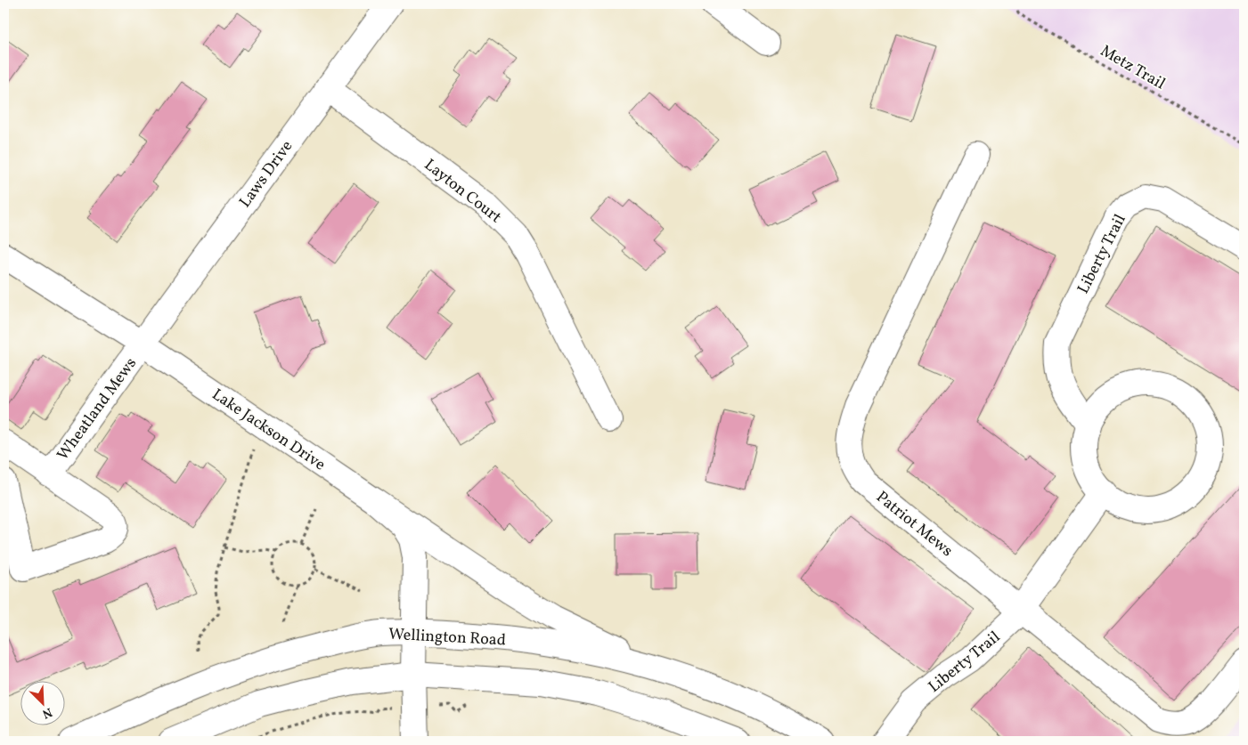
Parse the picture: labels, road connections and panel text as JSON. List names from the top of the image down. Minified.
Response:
{"streets":{"street":["Laws Drive","Layton Court","Liberty Trail","Wheatland Mews","Lake Jackson Drive","Patriot Mews","Wellington Road"],"path":["Metz Trail"]},"crossings":[["Laws Drive","Layton Court"],["Laws Drive","Wheatland Mews"],["Laws Drive","Lake Jackson Drive"],["Liberty Trail","Patriot Mews"],["Wheatland Mews","Lake Jackson Drive"],["Lake Jackson Drive","Wellington Road"]],"north":"bottom right"}
